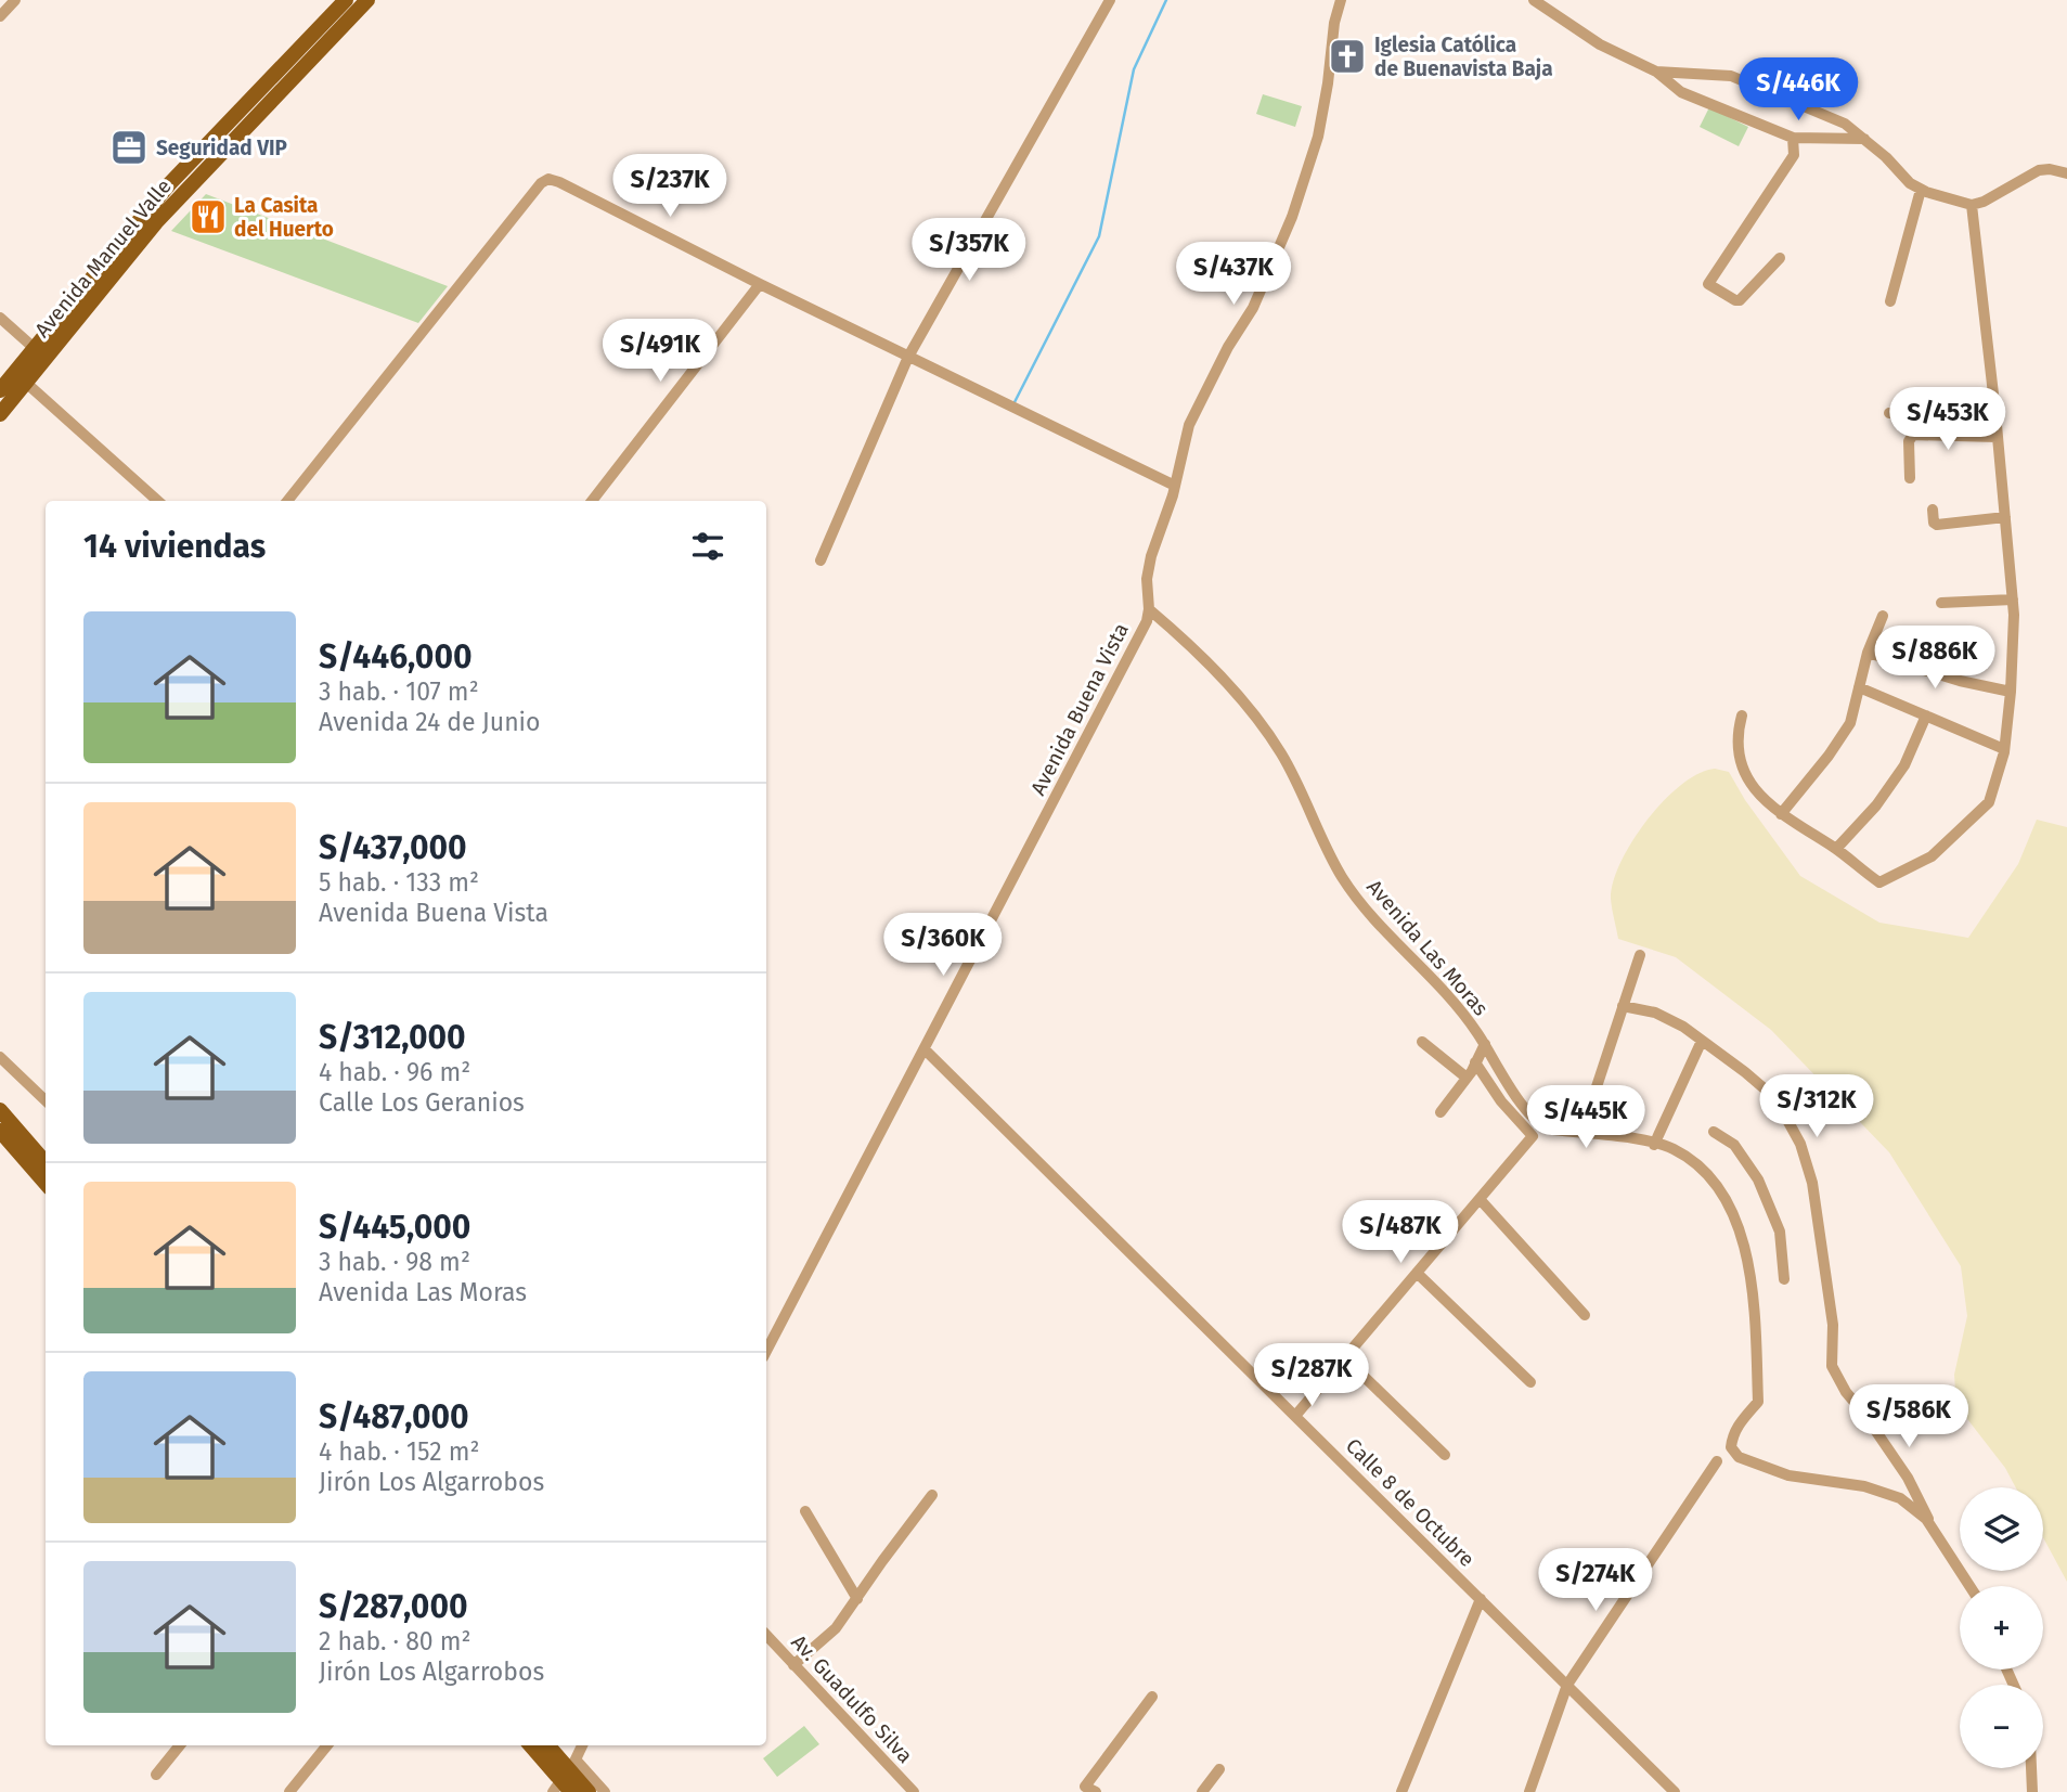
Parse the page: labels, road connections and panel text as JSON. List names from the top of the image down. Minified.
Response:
{"streets":{"main road":["Avenida Manuel Valle"],"street":["Avenida Buena Vista","Avenida Las Moras","Calle 8 de Octubre","Av. Guadulfo Silva"]},"crossings":[["Avenida Buena Vista","Avenida Las Moras"],["Avenida Buena Vista","Calle 8 de Octubre"]],"places":{"church":["Iglesia Católica de Buenavista Baja"],"office":["Seguridad VIP"],"restaurant":["La Casita del Huerto"]},"page":{"price":["S/446K","S/237K","S/357K","S/437K","S/491K","S/453K","S/886K","S/360K","S/312K","S/445K","S/487K","S/287K","S/586K","S/274K"],"heading":"14 viviendas","list":[{"name":"S/446,000","note":"3 hab. · 107 m² · Avenida 24 de Junio"},{"name":"S/437,000","note":"5 hab. · 133 m² · Avenida Buena Vista"},{"name":"S/312,000","note":"4 hab. · 96 m² · Calle Los Geranios"},{"name":"S/445,000","note":"3 hab. · 98 m² · Avenida Las Moras"},{"name":"S/487,000","note":"4 hab. · 152 m² · Jirón Los Algarrobos"},{"name":"S/287,000","note":"2 hab. · 80 m² · Jirón Los Algarrobos"}],"map_buttons":["+","−"]}}
